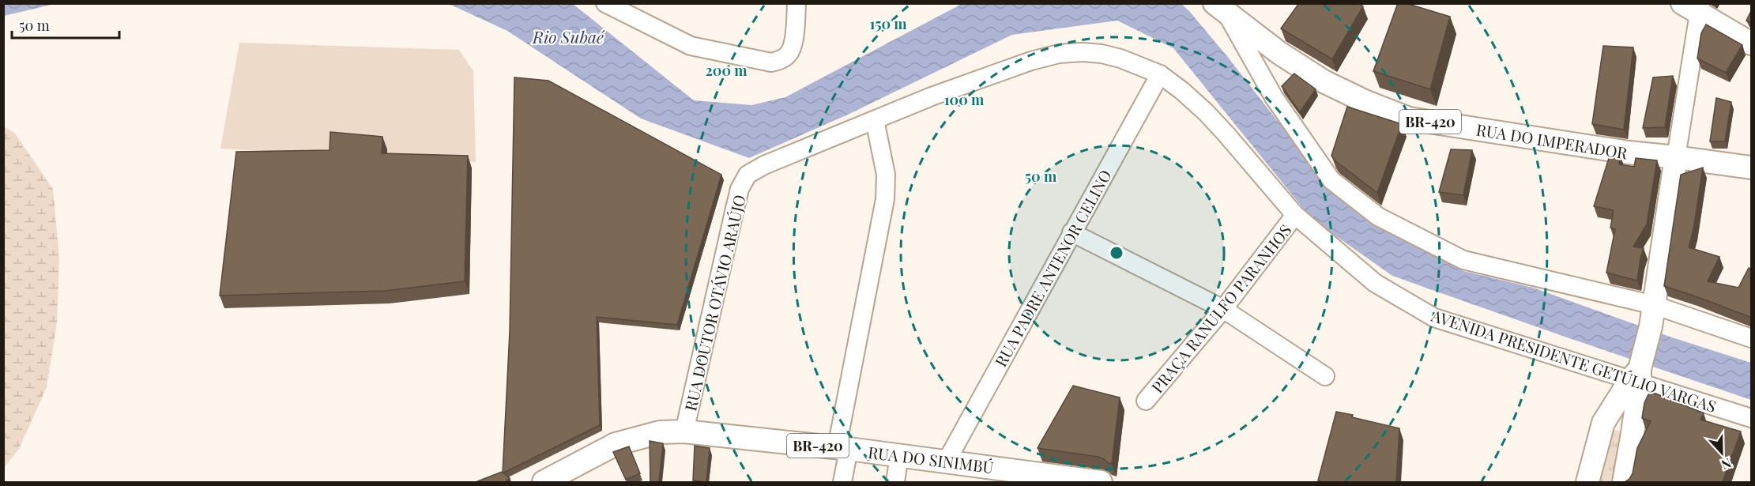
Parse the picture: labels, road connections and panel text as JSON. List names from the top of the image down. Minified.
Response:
{"streets":{"main road":["BR-420","RUA DO IMPERADOR","RUA DO SINIMBÚ"],"street":["RUA PADRE ANTENOR CELINO","RUA DOUTOR OTÁVIO ARAÚJO","PRAÇA RANULFO PARANHOS","AVENIDA PRESIDENTE GETÚLIO VARGAS"]},"crossings":[["RUA PADRE ANTENOR CELINO","AVENIDA PRESIDENTE GETÚLIO VARGAS"],["RUA PADRE ANTENOR CELINO","RUA DO SINIMBÚ"],["RUA DOUTOR OTÁVIO ARAÚJO","AVENIDA PRESIDENTE GETÚLIO VARGAS"],["RUA DOUTOR OTÁVIO ARAÚJO","RUA DO SINIMBÚ"],["PRAÇA RANULFO PARANHOS","AVENIDA PRESIDENTE GETÚLIO VARGAS"]],"water":["Rio Subaé"],"scale_bar":"50 m","north":"bottom","rings":["150 m","200 m","100 m","50 m"]}
